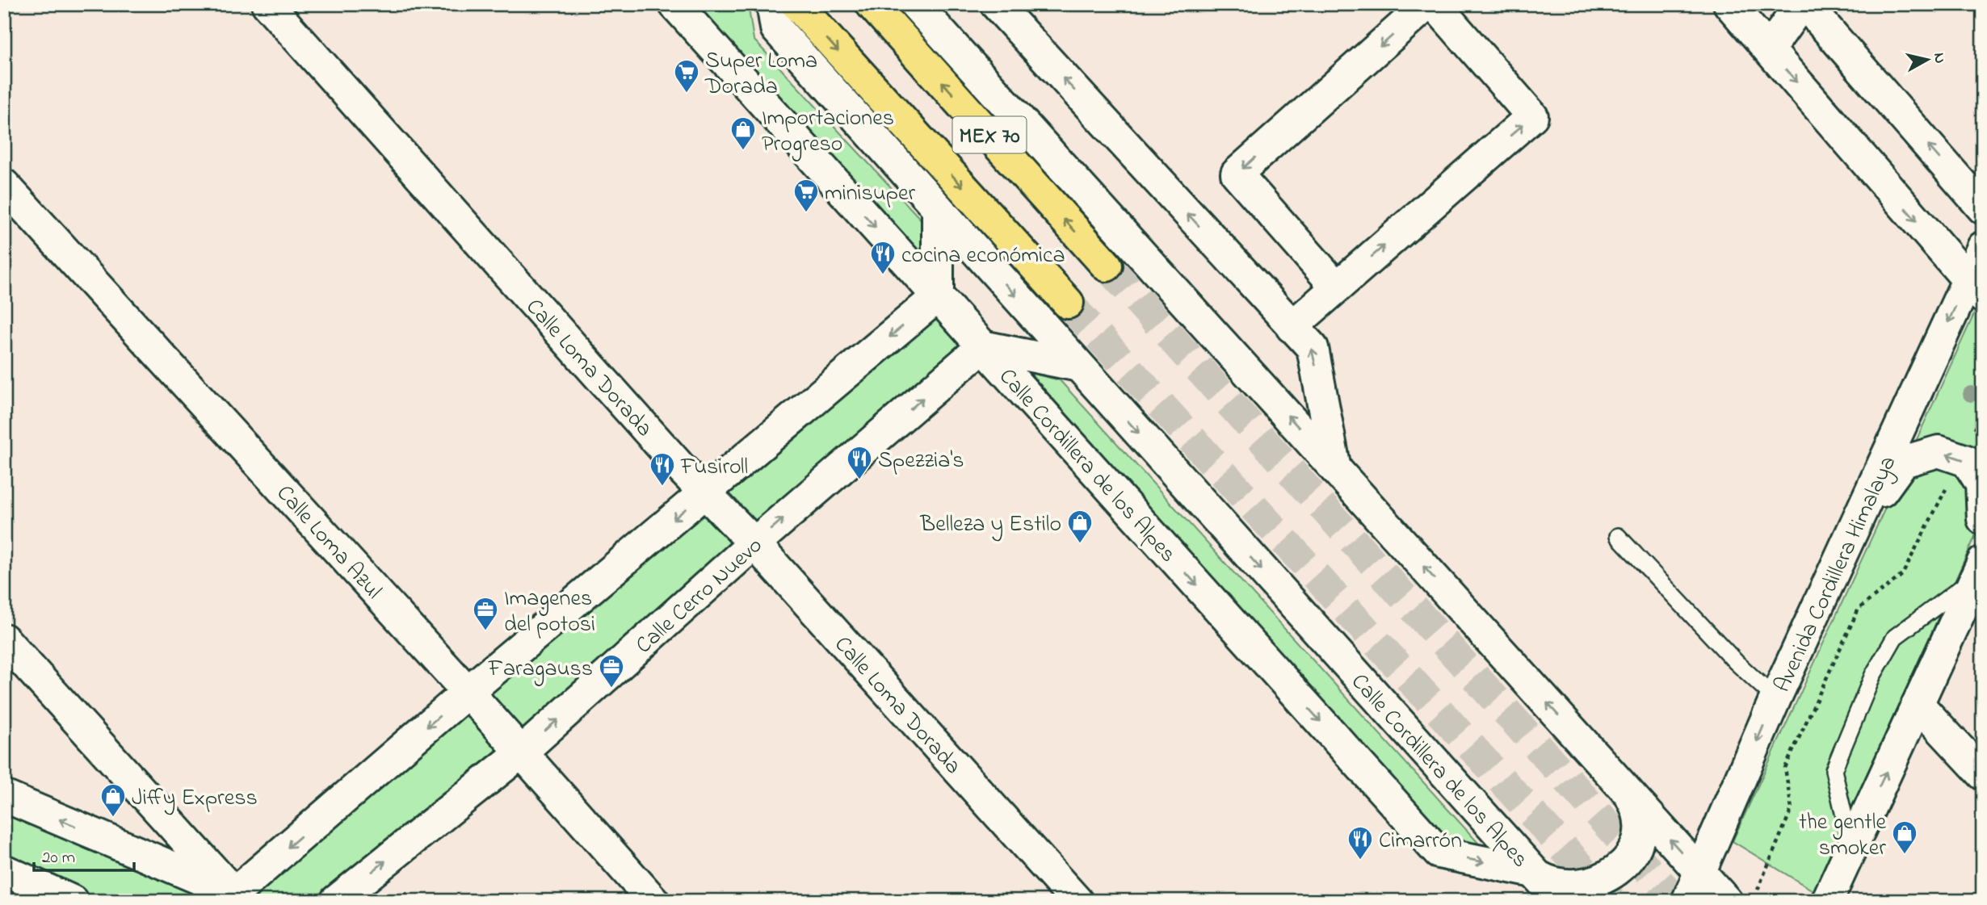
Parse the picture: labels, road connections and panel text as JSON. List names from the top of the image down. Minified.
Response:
{"streets":{"highway":["MEX 70"],"street":["Calle Loma Dorada","Calle Cordillera de los Alpes","Calle Loma Azul","Avenida Cordillera Himalaya","Calle Cerro Nuevo"]},"crossings":[["Calle Loma Dorada","Calle Cerro Nuevo"],["Calle Cordillera de los Alpes","Calle Cerro Nuevo"],["Calle Loma Azul","Calle Cerro Nuevo"]],"places":{"supermarket":["Super Loma Dorada","minisuper"],"shop":["Importaciones Progreso","Belleza y Estilo","Jiffy Express","the gentle smoker"],"restaurant":["cocina económica","Spezzia's","Fusiroll","Cimarrón"],"office":["Imagenes del potosi","Faragauss"]},"scale_bar":"20 m","north":"right"}
